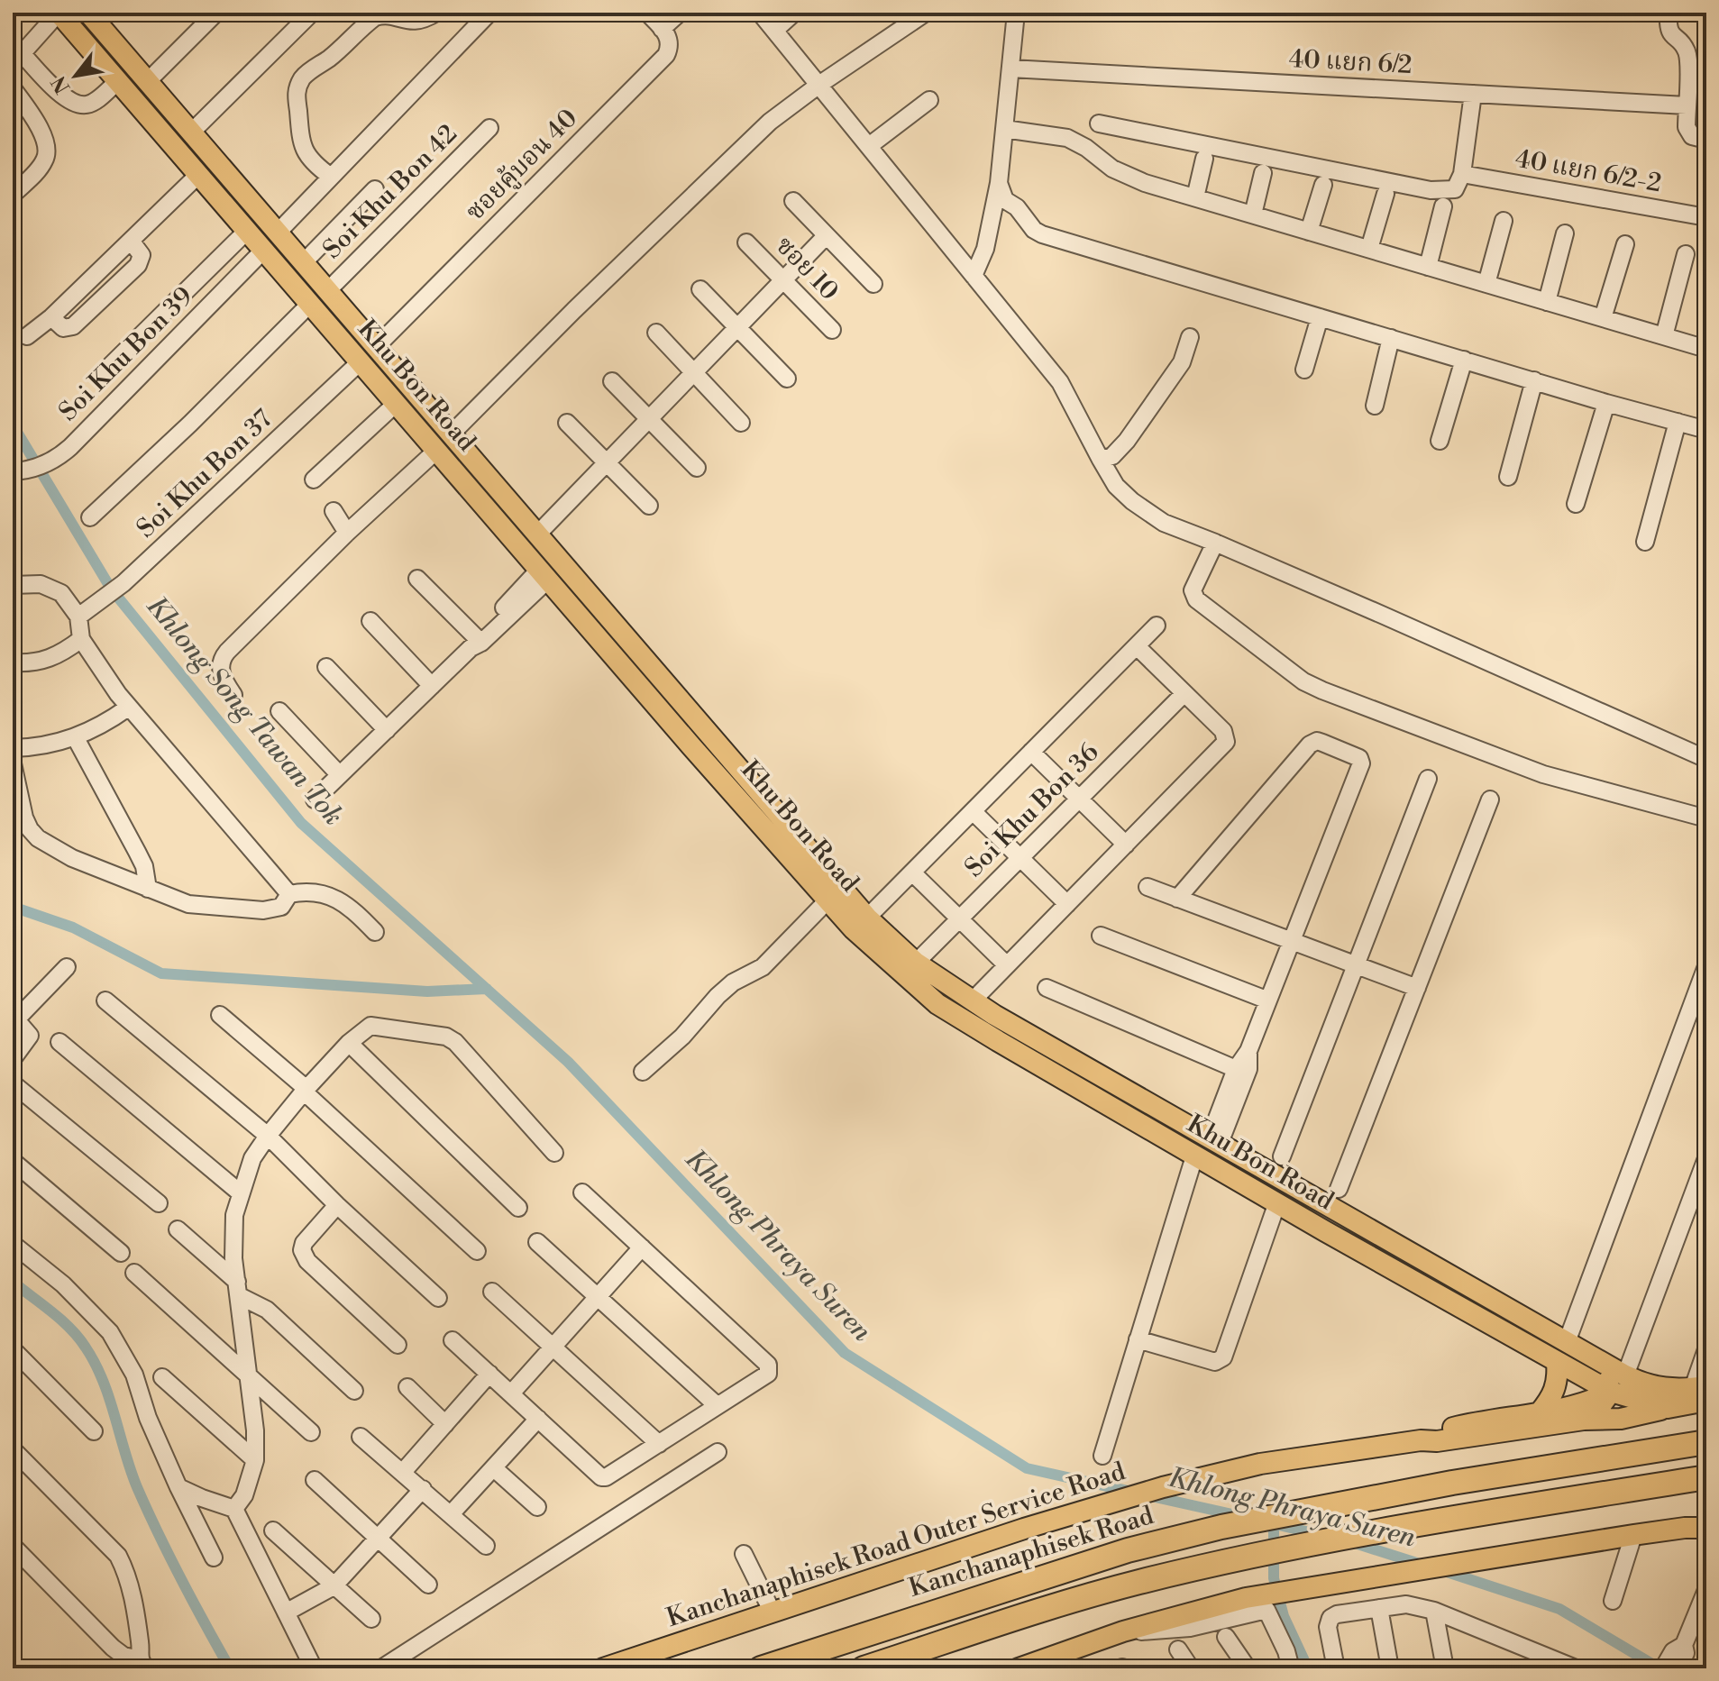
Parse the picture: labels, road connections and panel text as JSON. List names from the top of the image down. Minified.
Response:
{"streets":{"highway":["Kanchanaphisek Road"],"main road":["Khu Bon Road","Kanchanaphisek Road Outer Service Road"],"street":["40 แยก 6/2","ซอยคู้บอน 40","40 แยก 6/2-2","Soi Khu Bon 42","ซอย 10","Soi Khu Bon 39","Soi Khu Bon 37","Soi Khu Bon 36"]},"crossings":[["ซอยคู้บอน 40","Khu Bon Road"],["Soi Khu Bon 42","Khu Bon Road"],["Soi Khu Bon 39","Khu Bon Road"],["Khu Bon Road","Soi Khu Bon 37"],["Khu Bon Road","Soi Khu Bon 36"],["Khu Bon Road","Kanchanaphisek Road Outer Service Road"]],"water":["Khlong Song Tawan Tok","Khlong Phraya Suren"],"north":"bottom left"}
